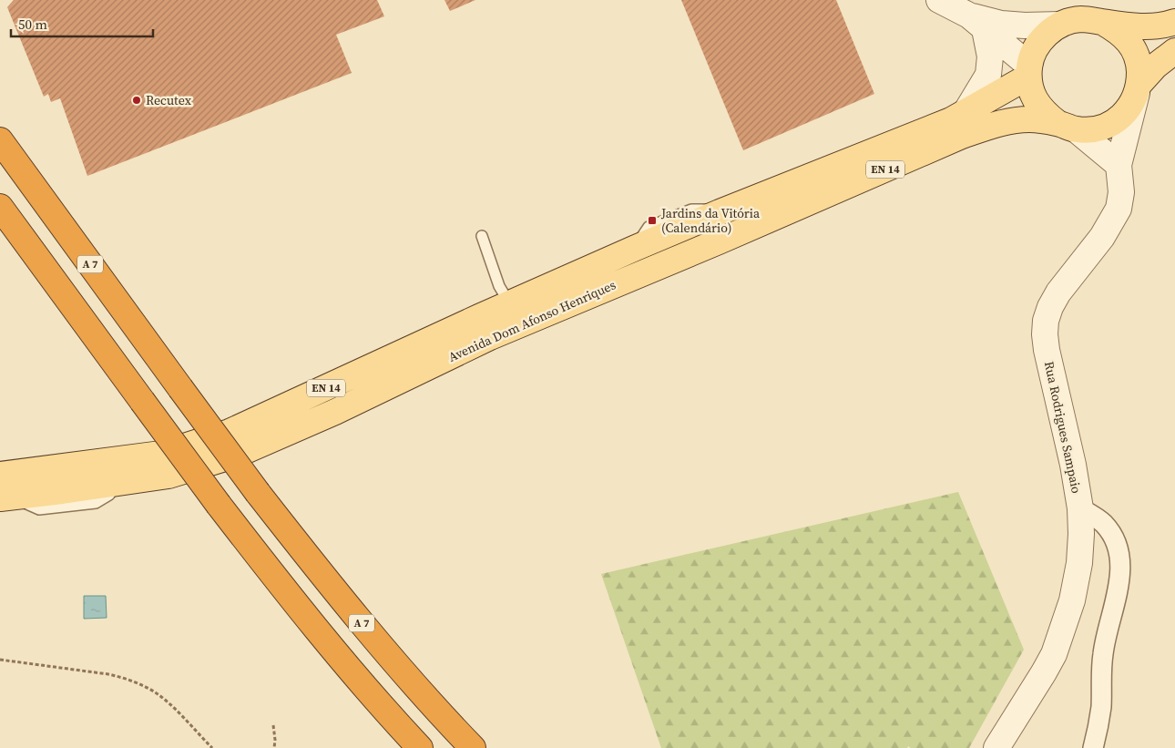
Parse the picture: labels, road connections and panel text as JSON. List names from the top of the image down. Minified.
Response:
{"streets":{"highway":["A 7"],"main road":["EN 14","Avenida Dom Afonso Henriques"],"street":["Rua Rodrigues Sampaio"]},"crossings":[["Avenida Dom Afonso Henriques","Rua Rodrigues Sampaio"]],"places":{"other":["Recutex"],"transit":["Jardins da Vitória (Calendário)"]},"scale_bar":"50 m"}
